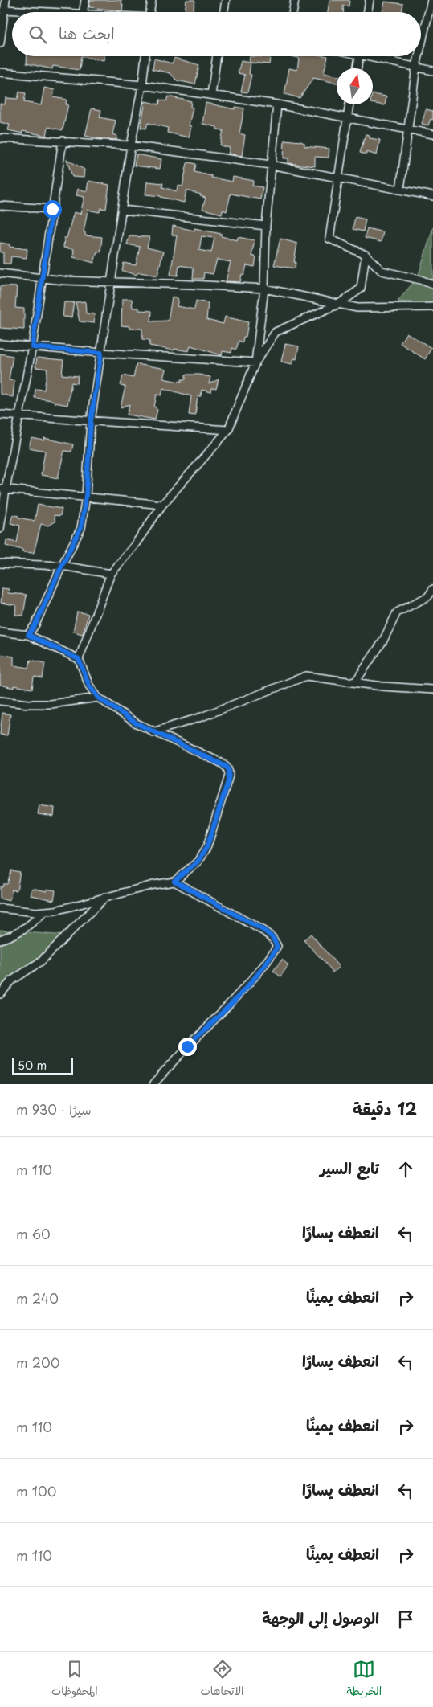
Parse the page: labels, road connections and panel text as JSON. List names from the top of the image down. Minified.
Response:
{"scale_bar":"50 m","north":"top","page":{"search":"ابحث هنا","scale":"50 m","heading":["12 دقيقة","سيرًا · 930 m"],"list":[["تابع السير","110 m"],["انعطف يسارًا","60 m"],["انعطف يمينًا","240 m"],["انعطف يسارًا","200 m"],["انعطف يمينًا","110 m"],["انعطف يسارًا","100 m"],["انعطف يمينًا","110 m"],"الوصول إلى الوجهة"],"nav":["الخريطة","الاتجاهات","المحفوظات"]}}
